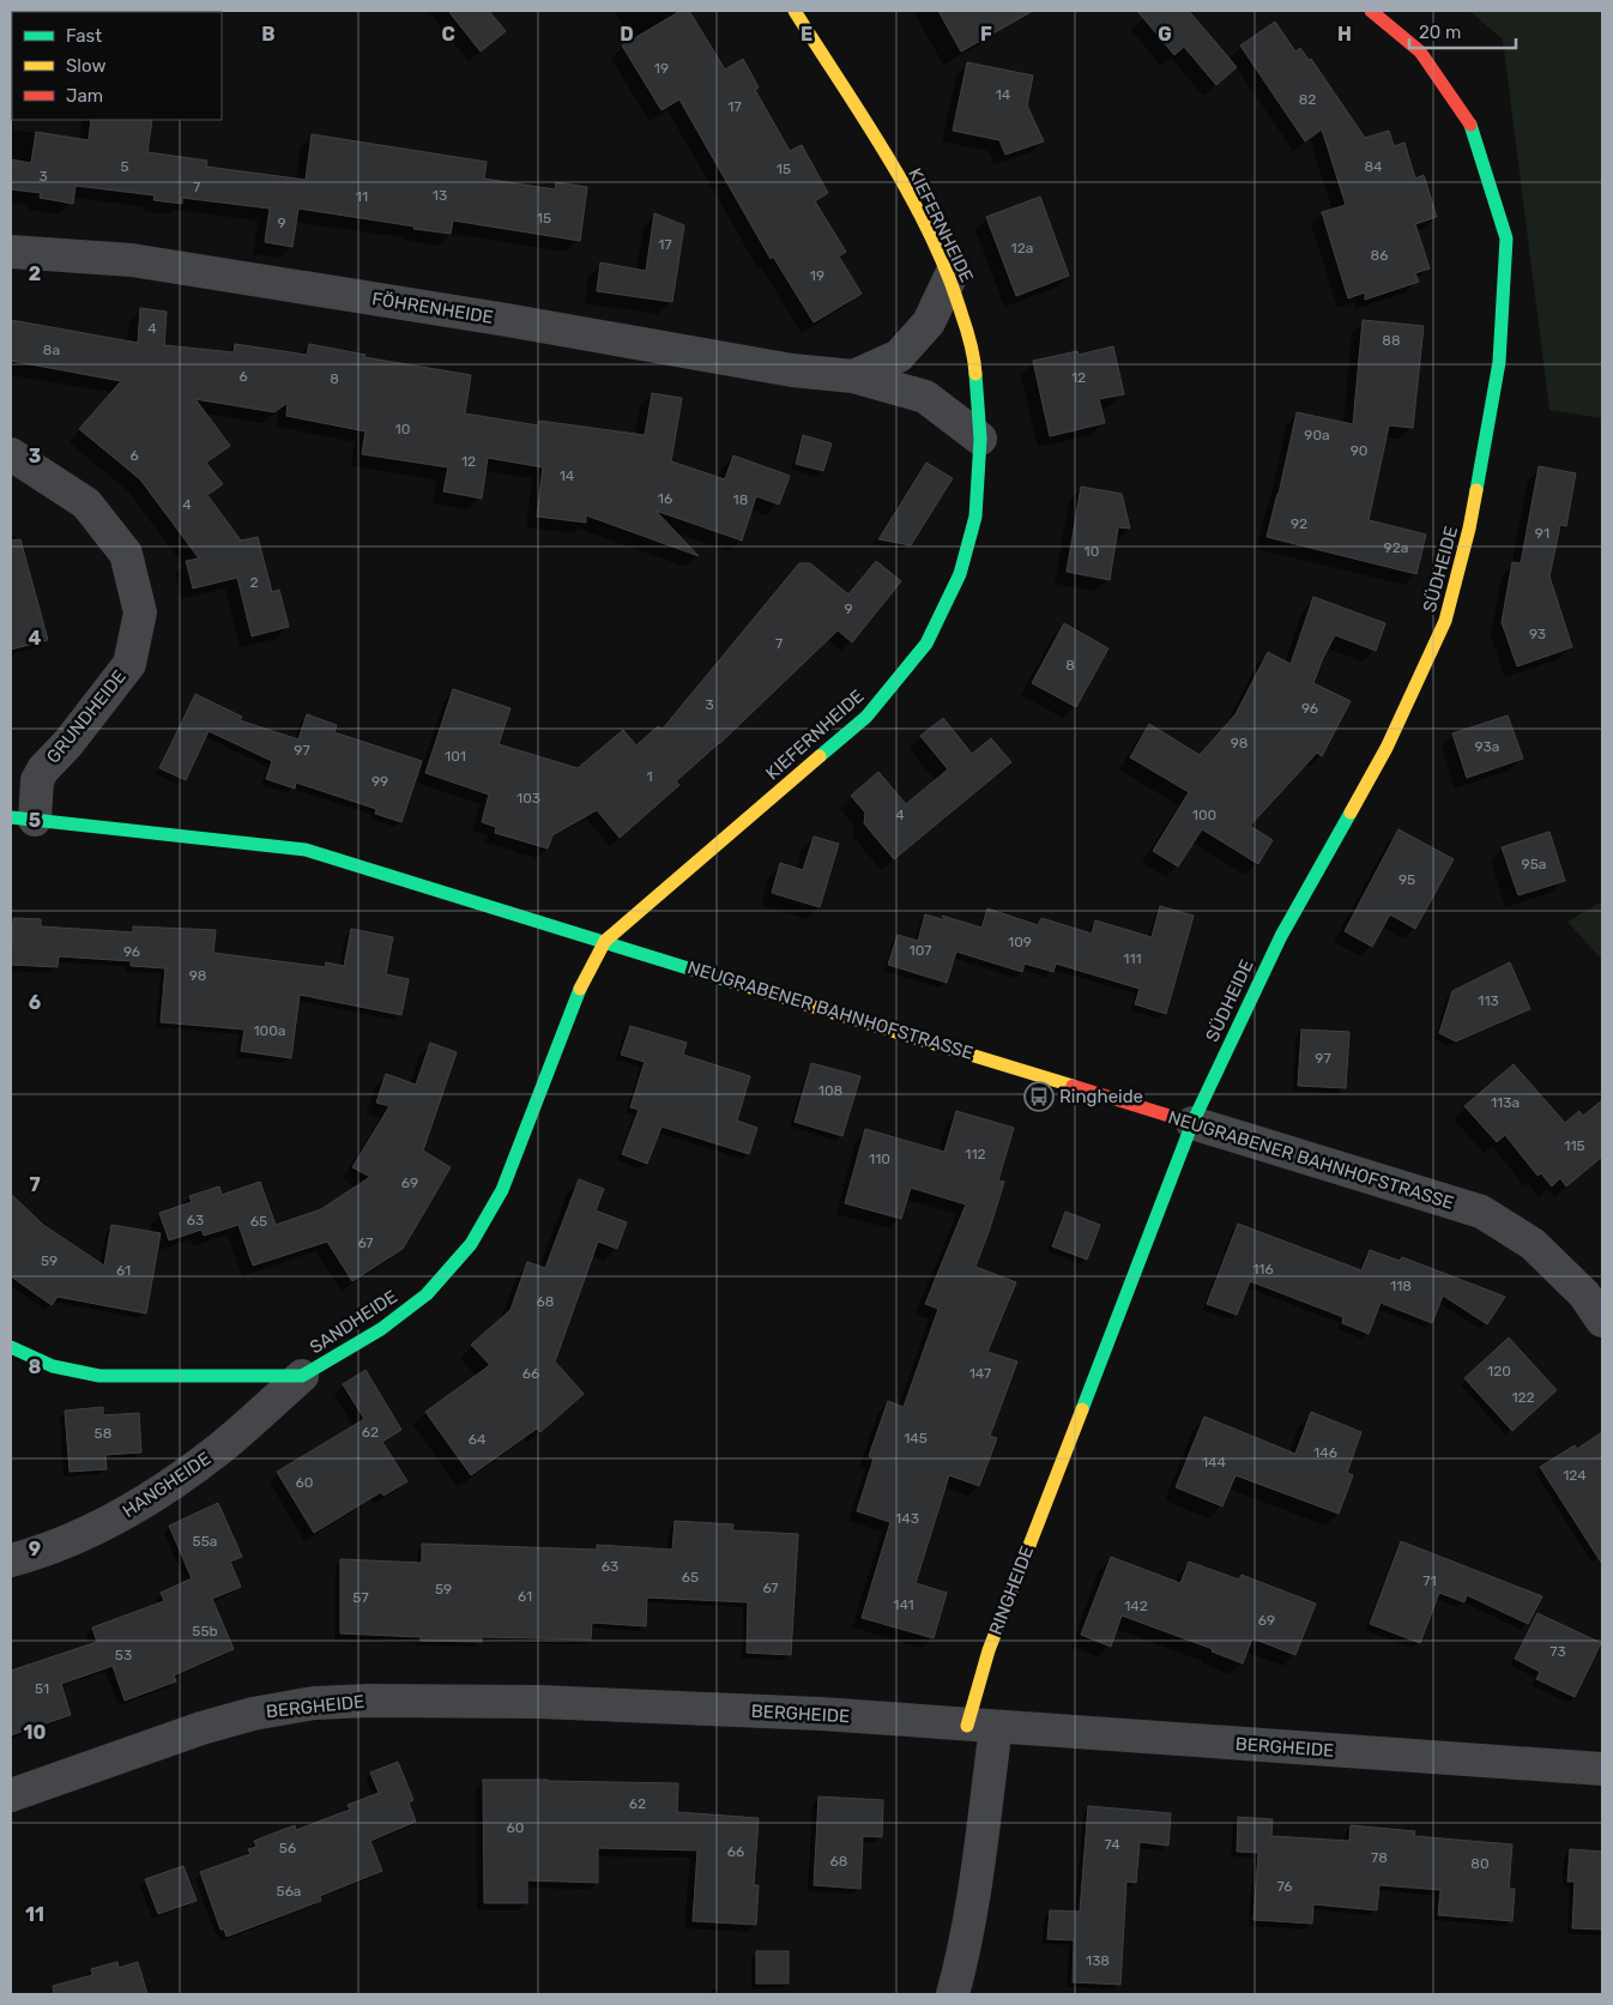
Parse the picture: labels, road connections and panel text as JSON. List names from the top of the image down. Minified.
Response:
{"streets":{"street":["KIEFERNHEIDE","FÖHRENHEIDE","SÜDHEIDE","GRUNDHEIDE","NEUGRABENER BAHNHOFSTRASSE","SANDHEIDE","HANGHEIDE","RINGHEIDE","BERGHEIDE"]},"crossings":[["KIEFERNHEIDE","FÖHRENHEIDE"],["KIEFERNHEIDE","NEUGRABENER BAHNHOFSTRASSE"],["KIEFERNHEIDE","SANDHEIDE"],["SÜDHEIDE","NEUGRABENER BAHNHOFSTRASSE"],["SÜDHEIDE","RINGHEIDE"],["GRUNDHEIDE","NEUGRABENER BAHNHOFSTRASSE"],["NEUGRABENER BAHNHOFSTRASSE","SANDHEIDE"],["NEUGRABENER BAHNHOFSTRASSE","RINGHEIDE"],["SANDHEIDE","HANGHEIDE"],["RINGHEIDE","BERGHEIDE"]],"places":{"bus stop":["Ringheide"]},"house_numbers":["19","14","82","17","5","84","15","3","7","13","11","15","9","17","12a","86","19","4","88","8a","6","12","8","10","90a","90","6","12","14","16","18","4","92","91","92a","10","2","9","93","7","8","3","96","98","93a","97","101","1","99","103","4","100","95a","95","109","107","96","111","98","113","100a","97","108","113a","115","112","110","69","63","65","67","59","116","61","118","68","120","66","147","122","62","58","145","64","146","144","124","60","143","55a","63","65","71","67","59","61","57","141","142","69","55b","73","53","51","62","60","74","56","66","78","68","80","76","56a","138"],"legend":["Fast","Slow","Jam"],"scale_bar":"20 m","grid":{"columns":["B","C","D","E","F","G","H"],"rows":["2","3","4","5","6","7","8","9","10","11"]}}
